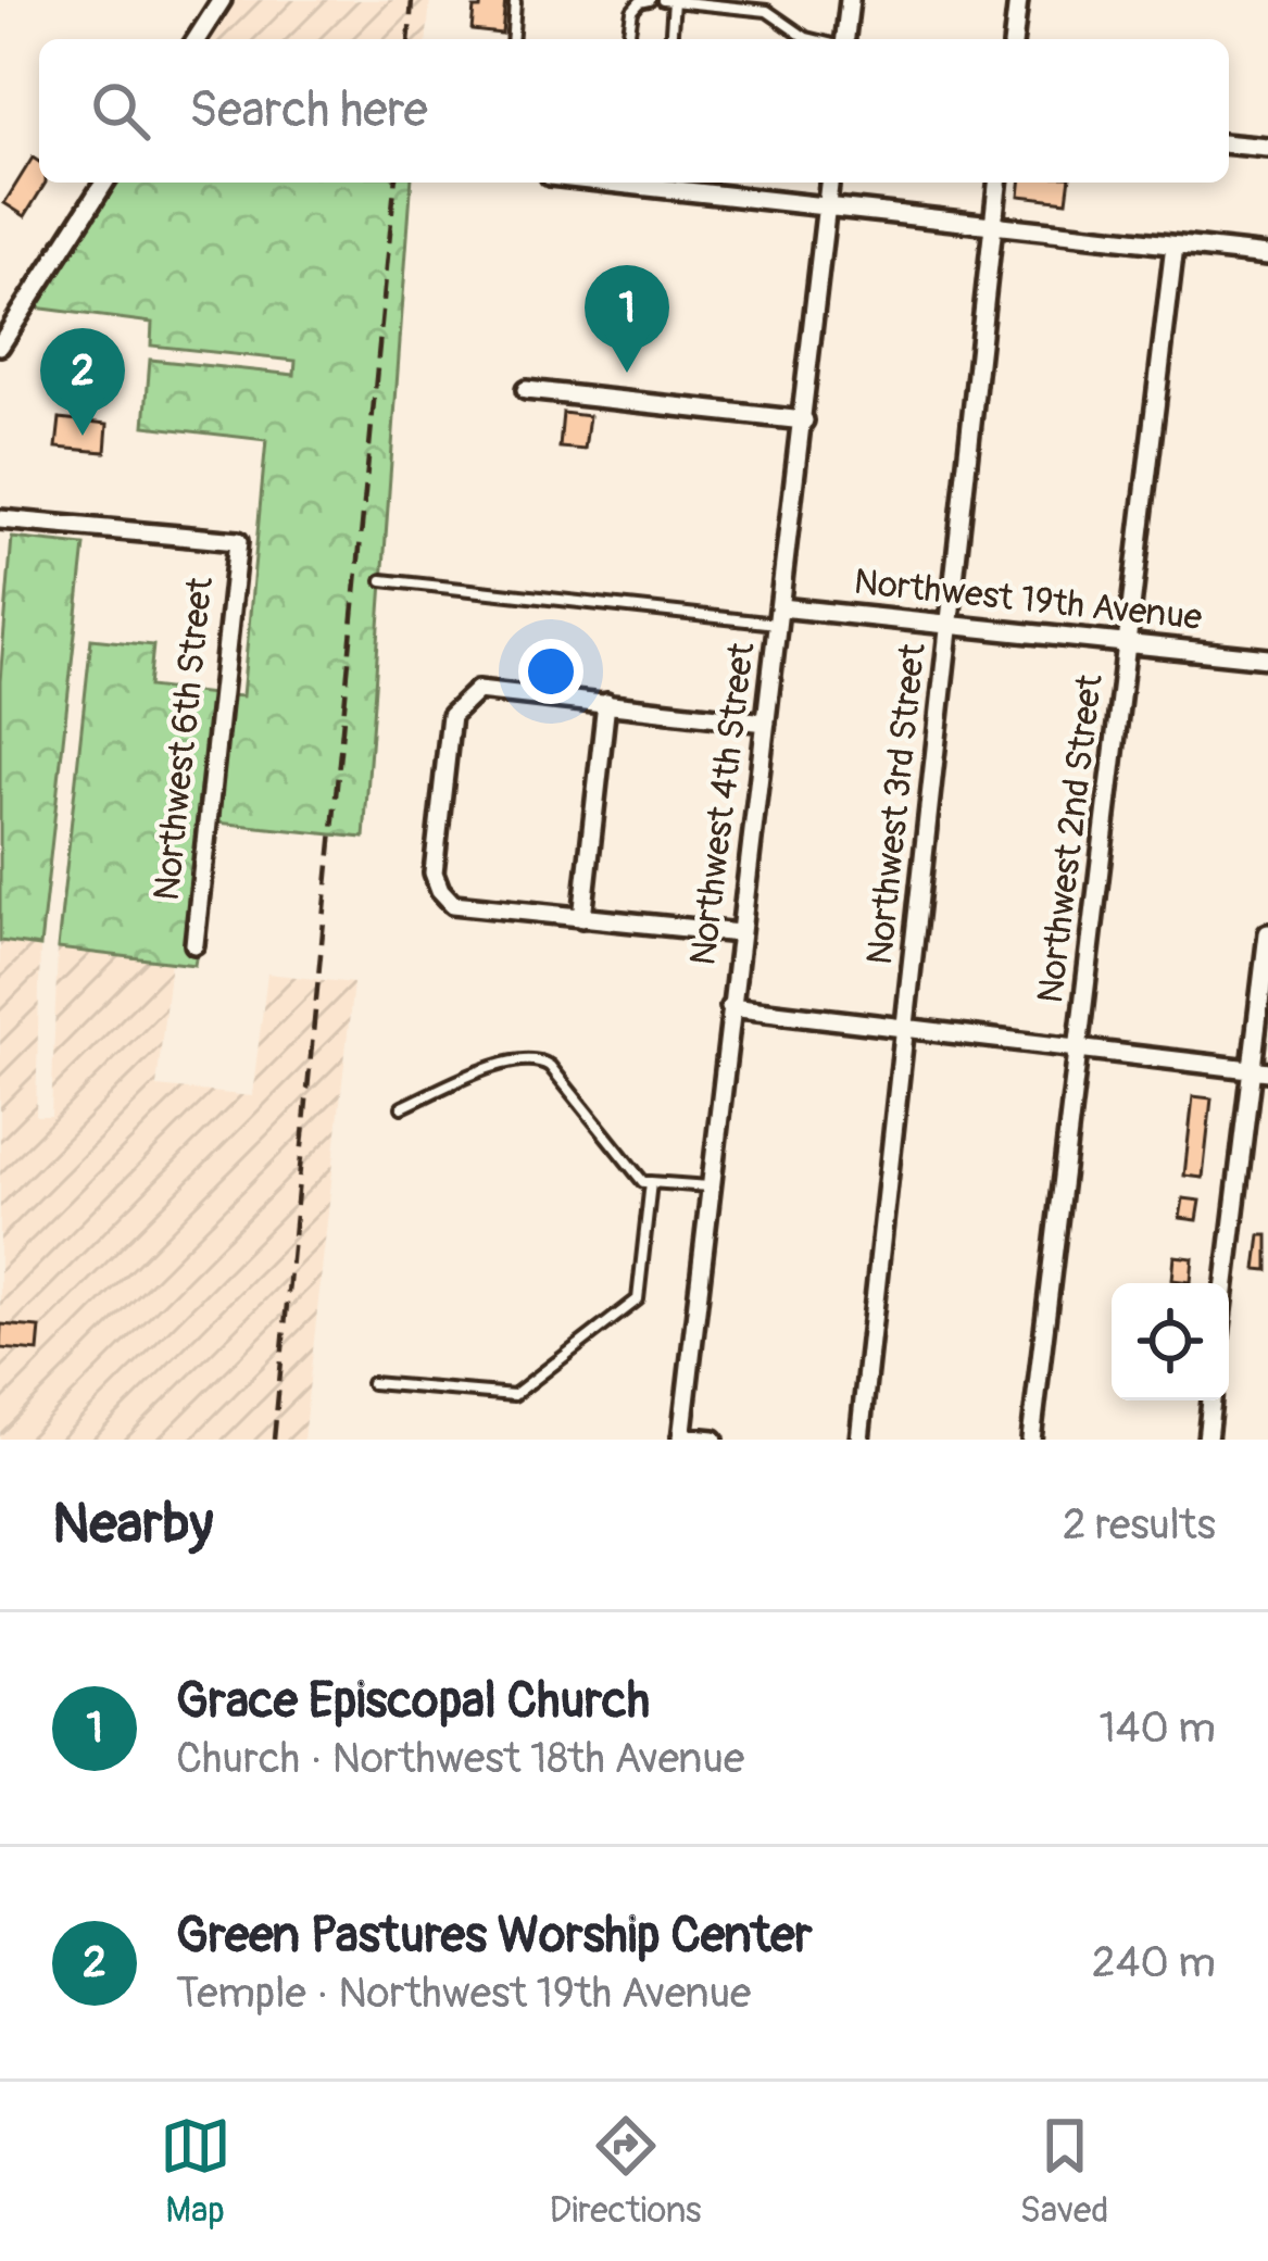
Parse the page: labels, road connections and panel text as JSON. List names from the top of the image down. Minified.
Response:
{"streets":{"street":["Northwest 19th Avenue","Northwest 6th Street","Northwest 4th Street","Northwest 3rd Street","Northwest 2nd Street"]},"crossings":[["Northwest 19th Avenue","Northwest 4th Street"],["Northwest 19th Avenue","Northwest 3rd Street"],["Northwest 19th Avenue","Northwest 2nd Street"]],"page":{"search":"Search here","pins":["1","2"],"heading":["Nearby","2 results"],"list":[{"mark":"1","name":"Grace Episcopal Church","note":"Church · Northwest 18th Avenue","value":"140 m"},{"mark":"2","name":"Green Pastures Worship Center","note":"Temple · Northwest 19th Avenue","value":"240 m"}],"nav":["Map","Directions","Saved"]}}
